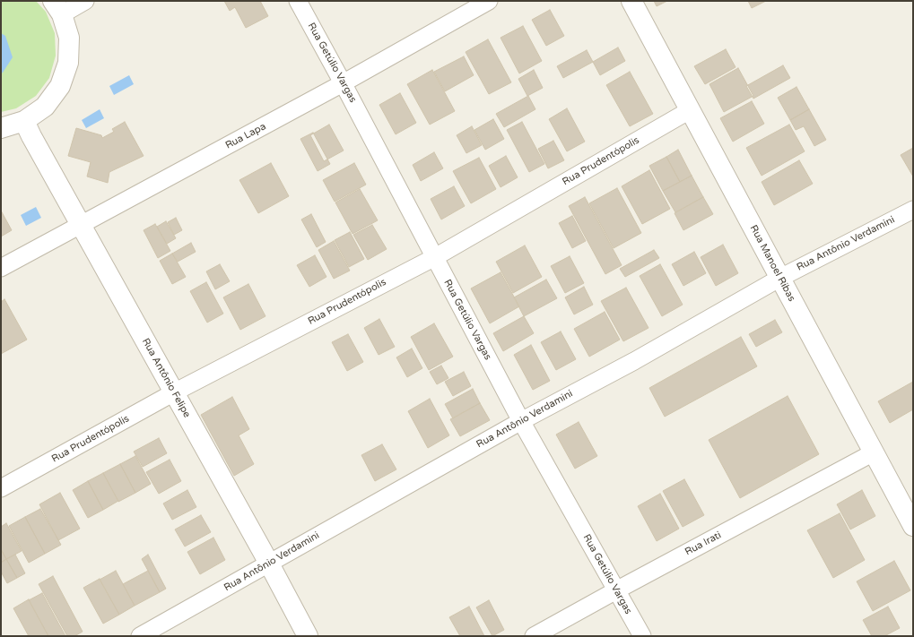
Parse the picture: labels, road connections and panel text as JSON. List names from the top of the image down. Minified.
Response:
{"streets":{"street":["Rua Getúlio Vargas","Rua Lapa","Rua Prudentópolis","Rua Antônio Verdamini","Rua Manoel Ribas","Rua Antônio Felipe","Rua Irati"]},"crossings":[["Rua Getúlio Vargas","Rua Lapa"],["Rua Getúlio Vargas","Rua Prudentópolis"],["Rua Getúlio Vargas","Rua Antônio Verdamini"],["Rua Getúlio Vargas","Rua Irati"],["Rua Lapa","Rua Antônio Felipe"],["Rua Prudentópolis","Rua Manoel Ribas"],["Rua Prudentópolis","Rua Antônio Felipe"],["Rua Antônio Verdamini","Rua Manoel Ribas"],["Rua Antônio Verdamini","Rua Antônio Felipe"],["Rua Manoel Ribas","Rua Irati"]]}
